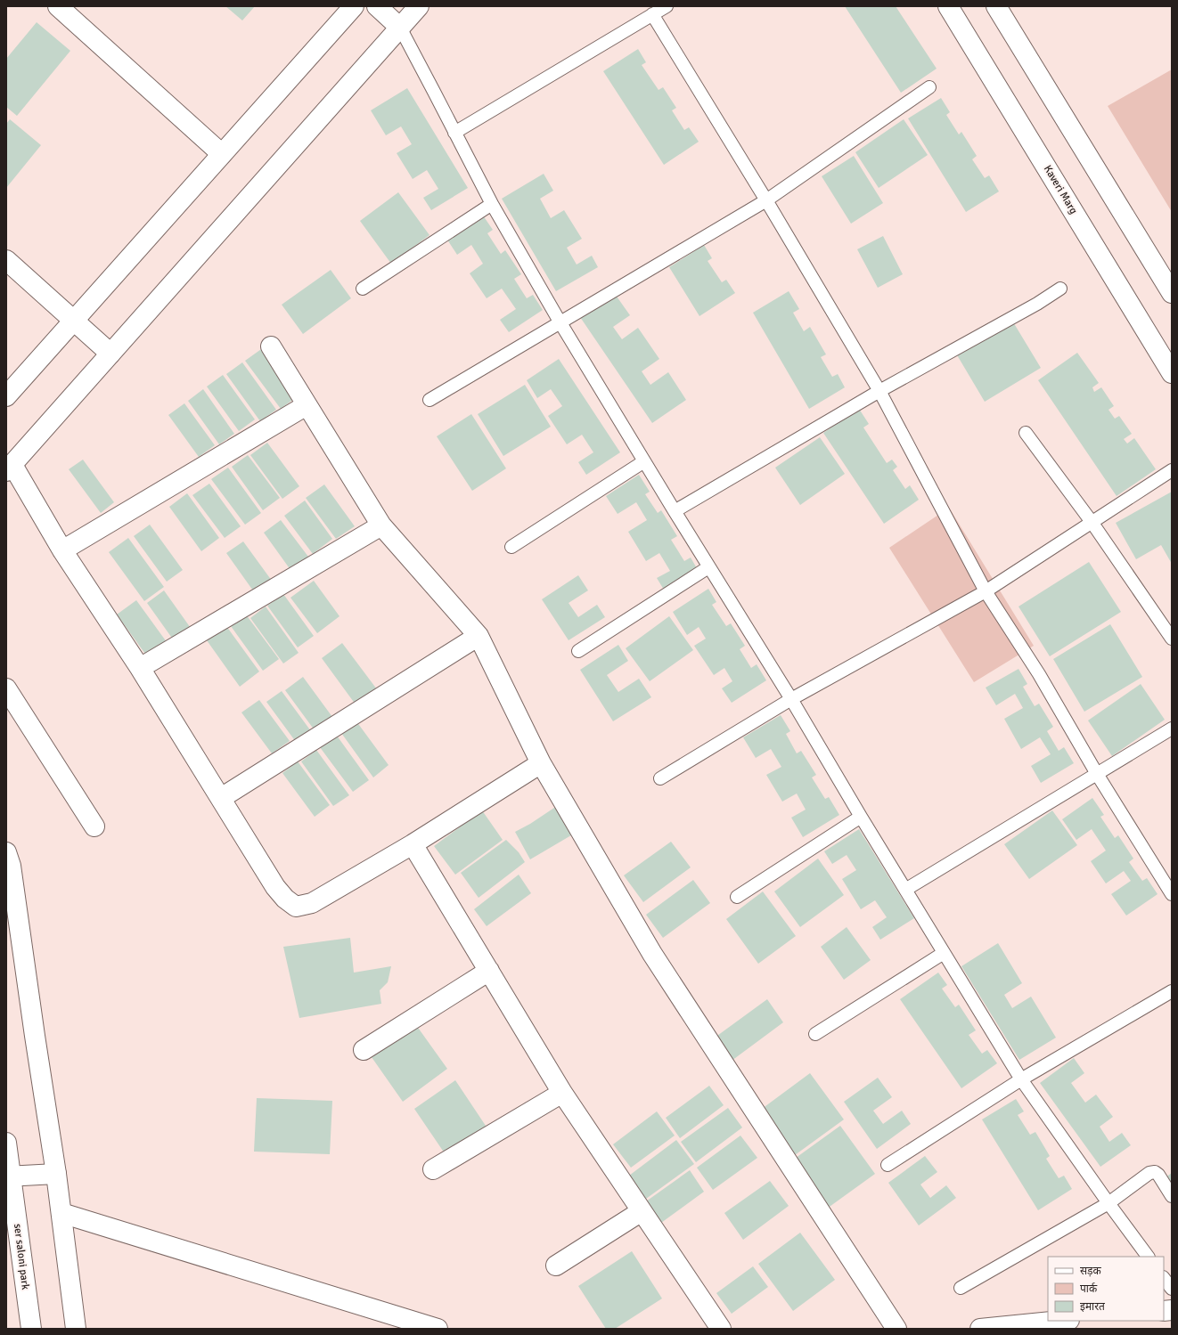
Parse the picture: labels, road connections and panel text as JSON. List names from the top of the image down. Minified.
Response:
{"streets":{"street":["Kaveri Marg","ser saloni park"]},"legend":["सड़क","पार्क","इमारत"]}
